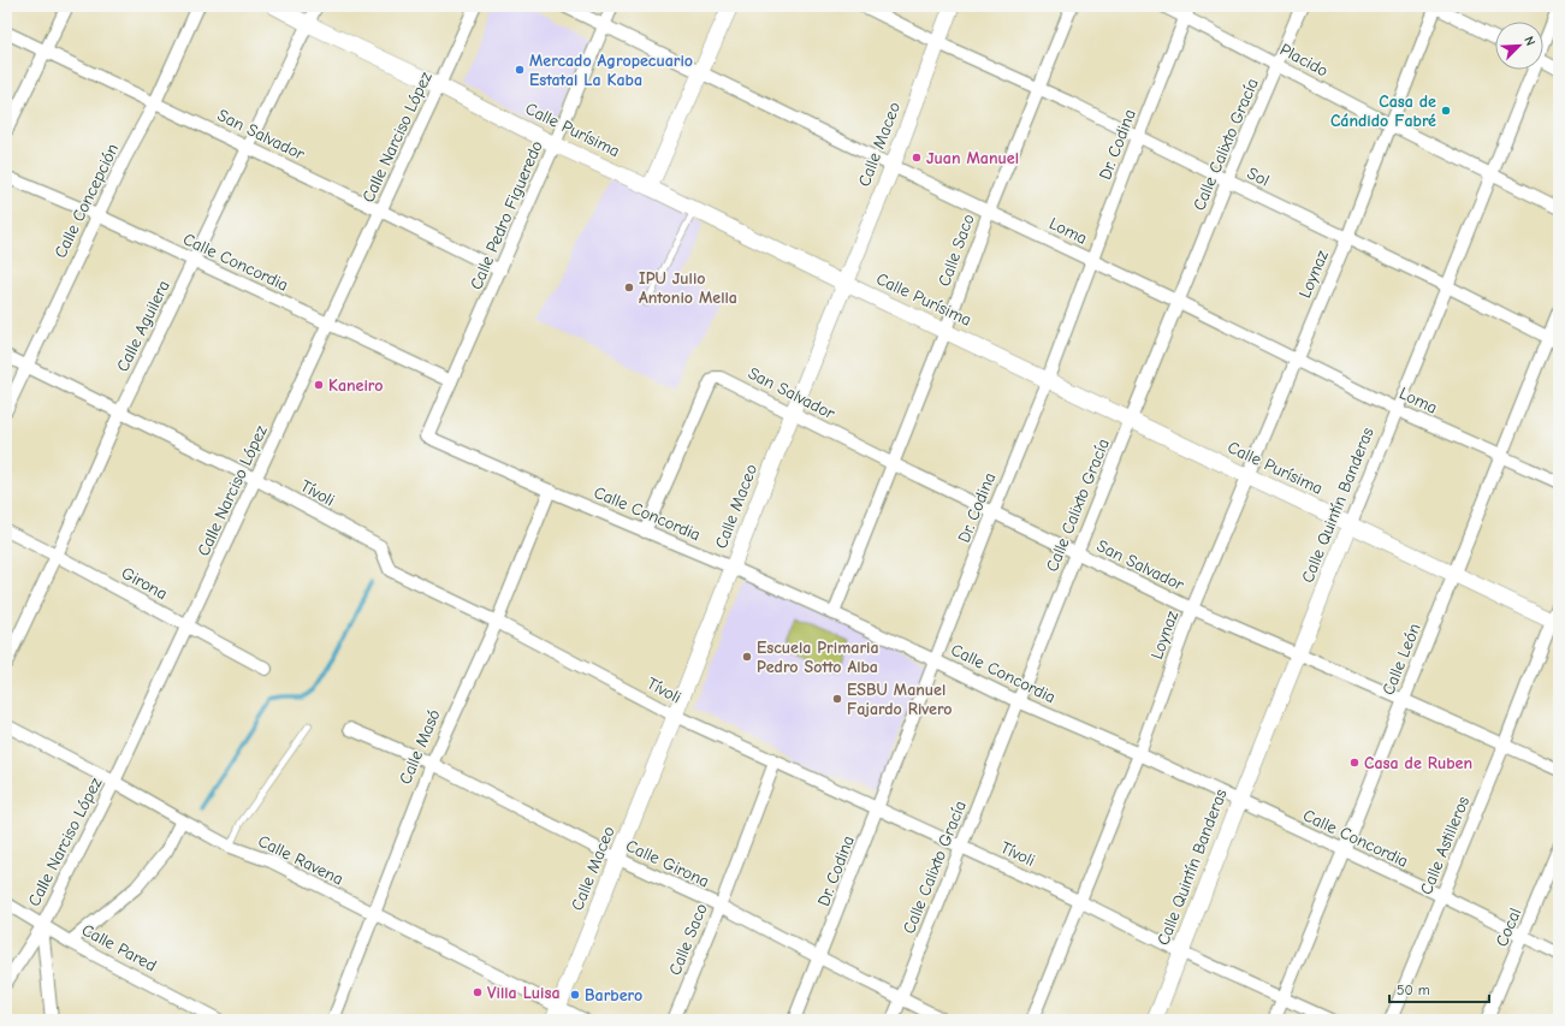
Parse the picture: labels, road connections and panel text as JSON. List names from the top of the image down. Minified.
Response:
{"streets":{"street":["Placido","Calle Purísima","San Salvador","Calle Narciso López","Calle Maceo","Dr. Codina","Calle Calixto Gracía","Sol","Calle Concepción","Calle Pedro Figueredo","Loma","Calle Saco","Calle Concordia","Loynaz","Calle Aguilera","Tívoli","Calle Quintín Banderas","Girona","Calle León","Calle Masó","Calle Astilleros","Calle Ravena","Calle Girona","Cocal","Calle Pared"]},"crossings":[["Placido","Dr. Codina"],["Placido","Calle Calixto Gracía"],["Placido","Loynaz"],["Placido","Calle Quintín Banderas"],["Calle Purísima","Calle Narciso López"],["Calle Purísima","Calle Maceo"],["Calle Purísima","Dr. Codina"],["Calle Purísima","Calle Calixto Gracía"],["Calle Purísima","Calle Pedro Figueredo"],["Calle Purísima","Calle Saco"],["Calle Purísima","Loynaz"],["Calle Purísima","Calle Aguilera"],["Calle Purísima","Calle Quintín Banderas"],["Calle Purísima","Calle León"],["Calle Purísima","Calle Astilleros"],["San Salvador","Calle Narciso López"],["San Salvador","Calle Maceo"],["San Salvador","Dr. Codina"],["San Salvador","Calle Calixto Gracía"],["San Salvador","Calle Concepción"],["San Salvador","Calle Pedro Figueredo"],["San Salvador","Calle Saco"],["San Salvador","Calle Concordia"],["San Salvador","Loynaz"],["San Salvador","Calle Aguilera"],["San Salvador","Calle Quintín Banderas"],["San Salvador","Calle León"],["San Salvador","Calle Astilleros"],["Calle Narciso López","Calle Concordia"],["Calle Narciso López","Tívoli"],["Calle Narciso López","Girona"],["Calle Narciso López","Calle Ravena"],["Calle Narciso López","Calle Pared"],["Calle Maceo","Sol"],["Calle Maceo","Loma"],["Calle Maceo","Calle Concordia"],["Calle Maceo","Tívoli"],["Calle Maceo","Calle Ravena"],["Calle Maceo","Calle Girona"],["Dr. Codina","Sol"],["Dr. Codina","Loma"],["Dr. Codina","Calle Concordia"],["Dr. Codina","Tívoli"],["Dr. Codina","Calle Girona"],["Calle Calixto Gracía","Sol"],["Calle Calixto Gracía","Loma"],["Calle Calixto Gracía","Calle Concordia"],["Calle Calixto Gracía","Tívoli"],["Calle Calixto Gracía","Calle Girona"],["Sol","Calle Saco"],["Sol","Loynaz"],["Sol","Calle Quintín Banderas"],["Sol","Calle León"],["Calle Concepción","Calle Concordia"],["Calle Concepción","Tívoli"],["Calle Pedro Figueredo","Loma"],["Calle Pedro Figueredo","Calle Concordia"],["Loma","Calle Saco"],["Loma","Loynaz"],["Loma","Calle Quintín Banderas"],["Loma","Calle León"],["Calle Saco","Calle Concordia"],["Calle Saco","Tívoli"],["Calle Saco","Calle Girona"],["Calle Concordia","Loynaz"],["Calle Concordia","Calle Aguilera"],["Calle Concordia","Calle Quintín Banderas"],["Calle Concordia","Calle León"],["Calle Concordia","Calle Masó"],["Calle Concordia","Calle Astilleros"],["Calle Concordia","Cocal"],["Loynaz","Tívoli"],["Calle Aguilera","Tívoli"],["Calle Aguilera","Girona"],["Tívoli","Calle Quintín Banderas"],["Tívoli","Calle León"],["Tívoli","Calle Masó"],["Calle Masó","Calle Ravena"],["Calle Masó","Calle Girona"]],"places":["Mercado Agropecuario Estatal La Kaba","Casa de Cándido Fabré","Juan Manuel","IPU Julio Antonio Mella","Kaneiro","Escuela Primaria Pedro Sotto Alba","ESBU Manuel Fajardo Rivero","Casa de Ruben","Villa Luisa","Barbero"],"scale_bar":"50 m","north":"top right"}
